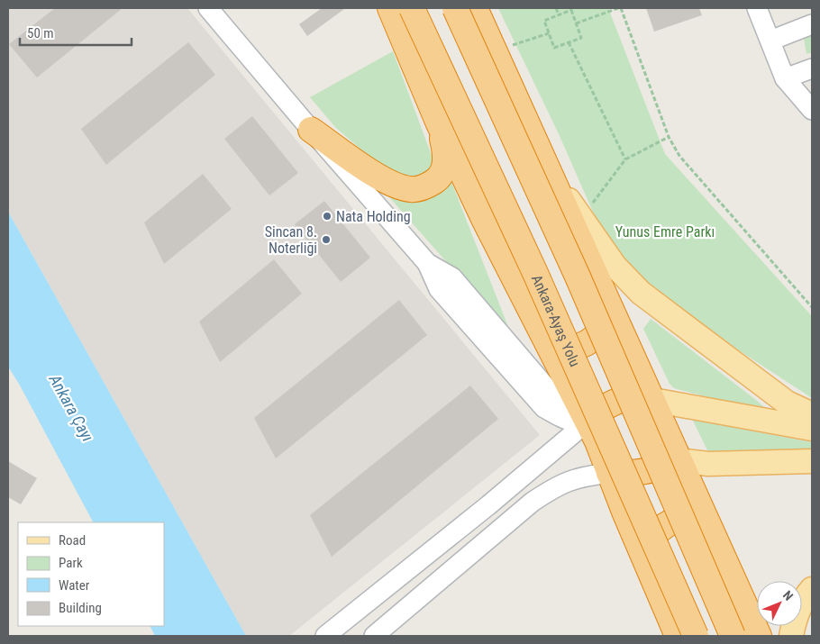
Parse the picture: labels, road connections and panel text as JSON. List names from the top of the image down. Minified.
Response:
{"streets":{"highway":["Ankara-Ayaş Yolu"]},"water":["Ankara Çayı"],"parks":["Yunus Emre Parkı"],"places":["Nata Holding","Sincan 8. Noterliği"],"legend":["Road","Park","Water","Building"],"scale_bar":"50 m","north":"top right"}
